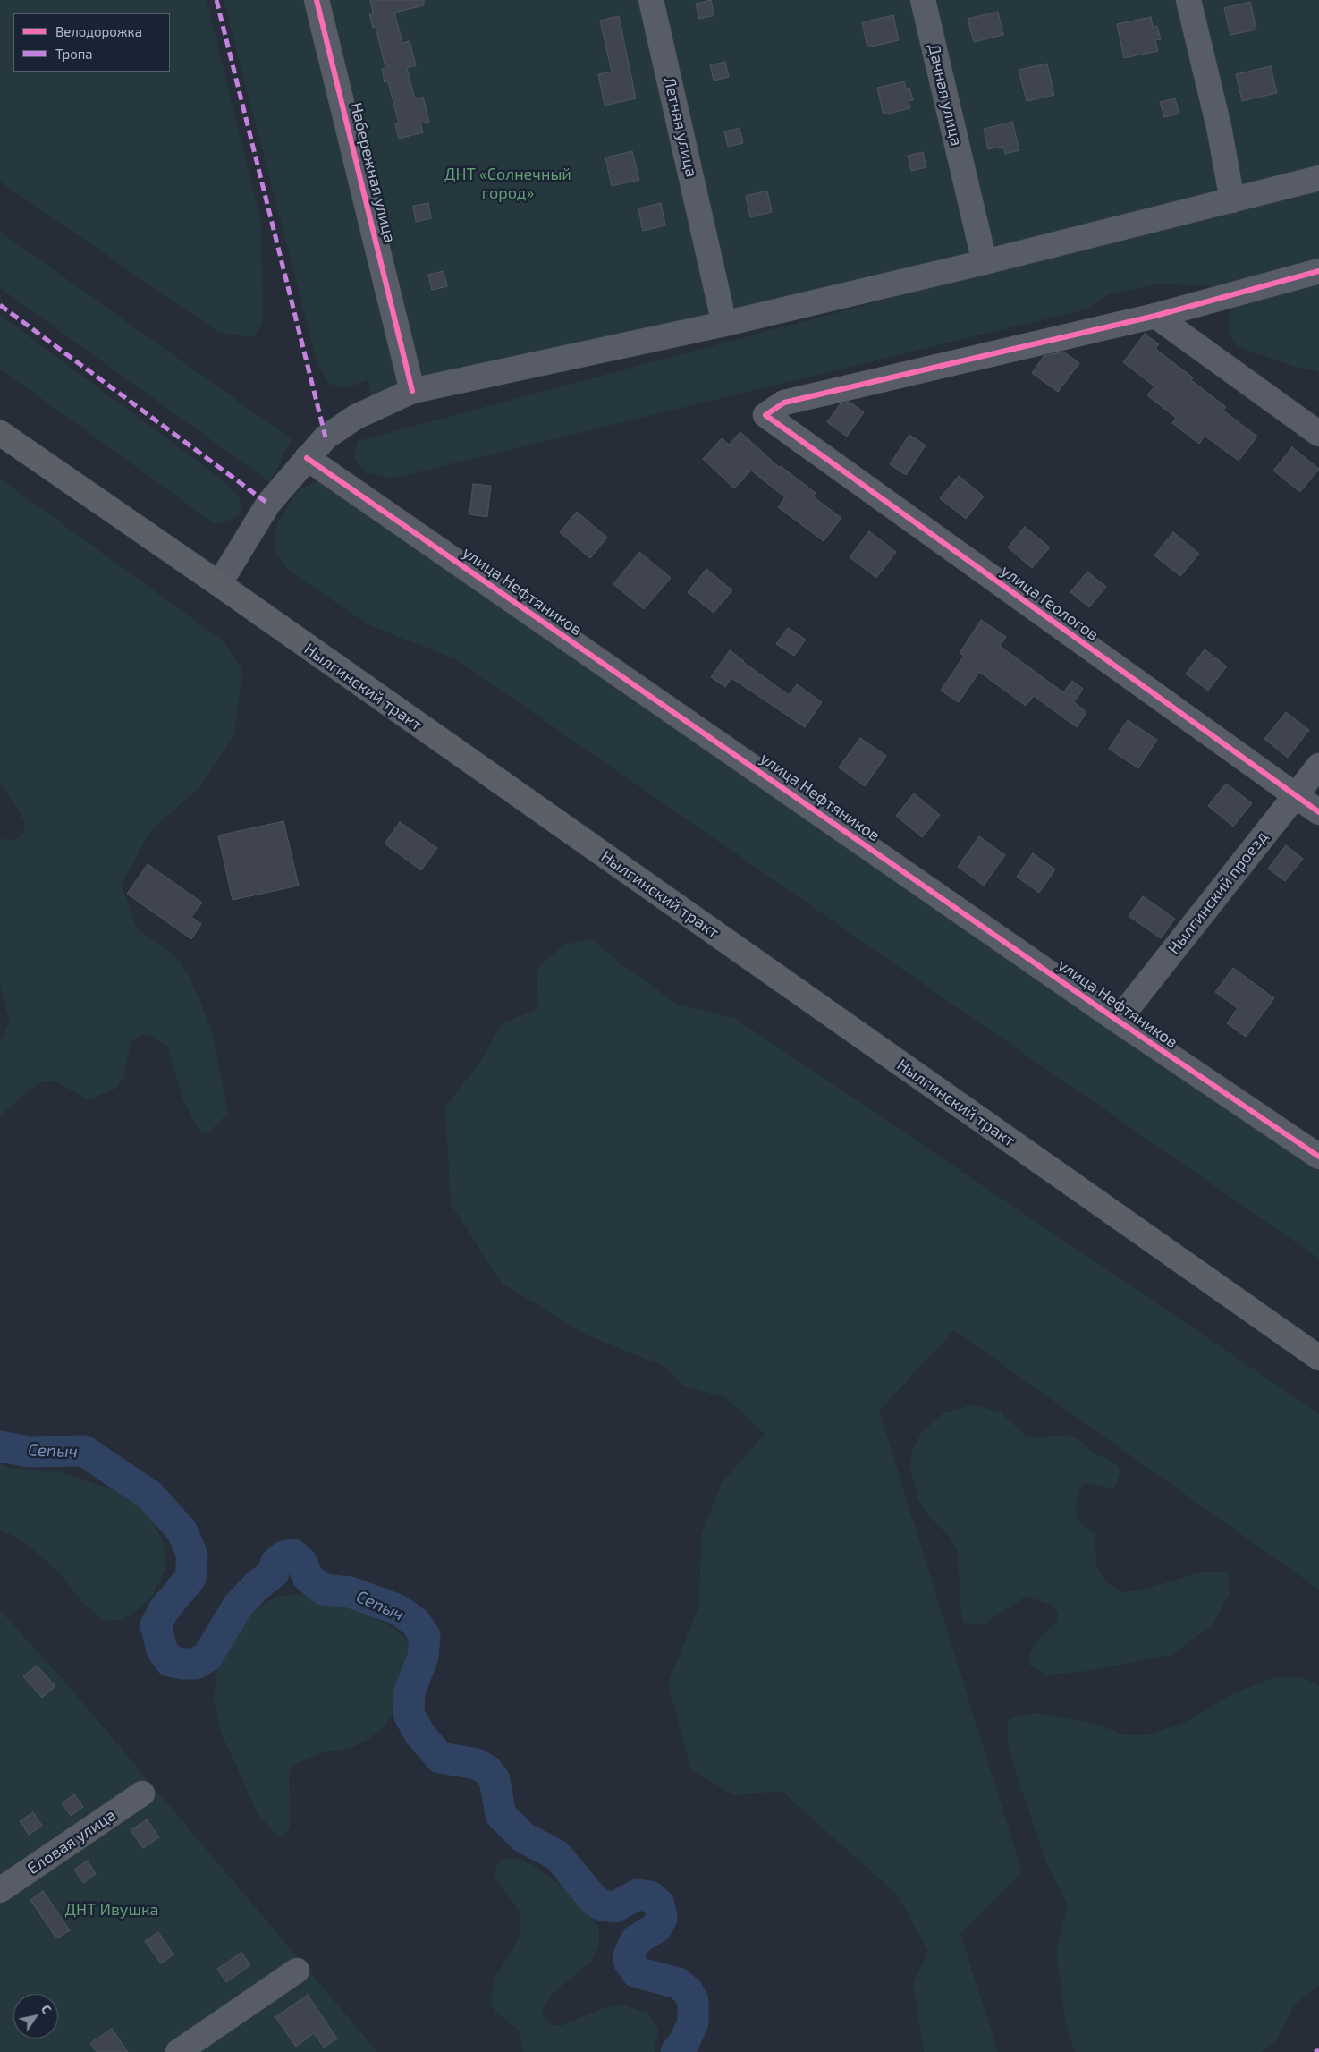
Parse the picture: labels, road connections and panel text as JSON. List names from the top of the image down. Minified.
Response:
{"streets":{"main road":["Нылгинский тракт"],"street":["Дачная улица","Летняя улица","Набережная улица","улица Нефтяников","улица Геологов","Нылгинский проезд","Еловая улица"]},"crossings":[["улица Нефтяников","Нылгинский проезд"],["улица Геологов","Нылгинский проезд"]],"water":["Сепыч"],"parks":["ДНТ «Солнечный город»","ДНТ Ивушка"],"legend":["Велодорожка","Тропа"],"north":"top right"}
